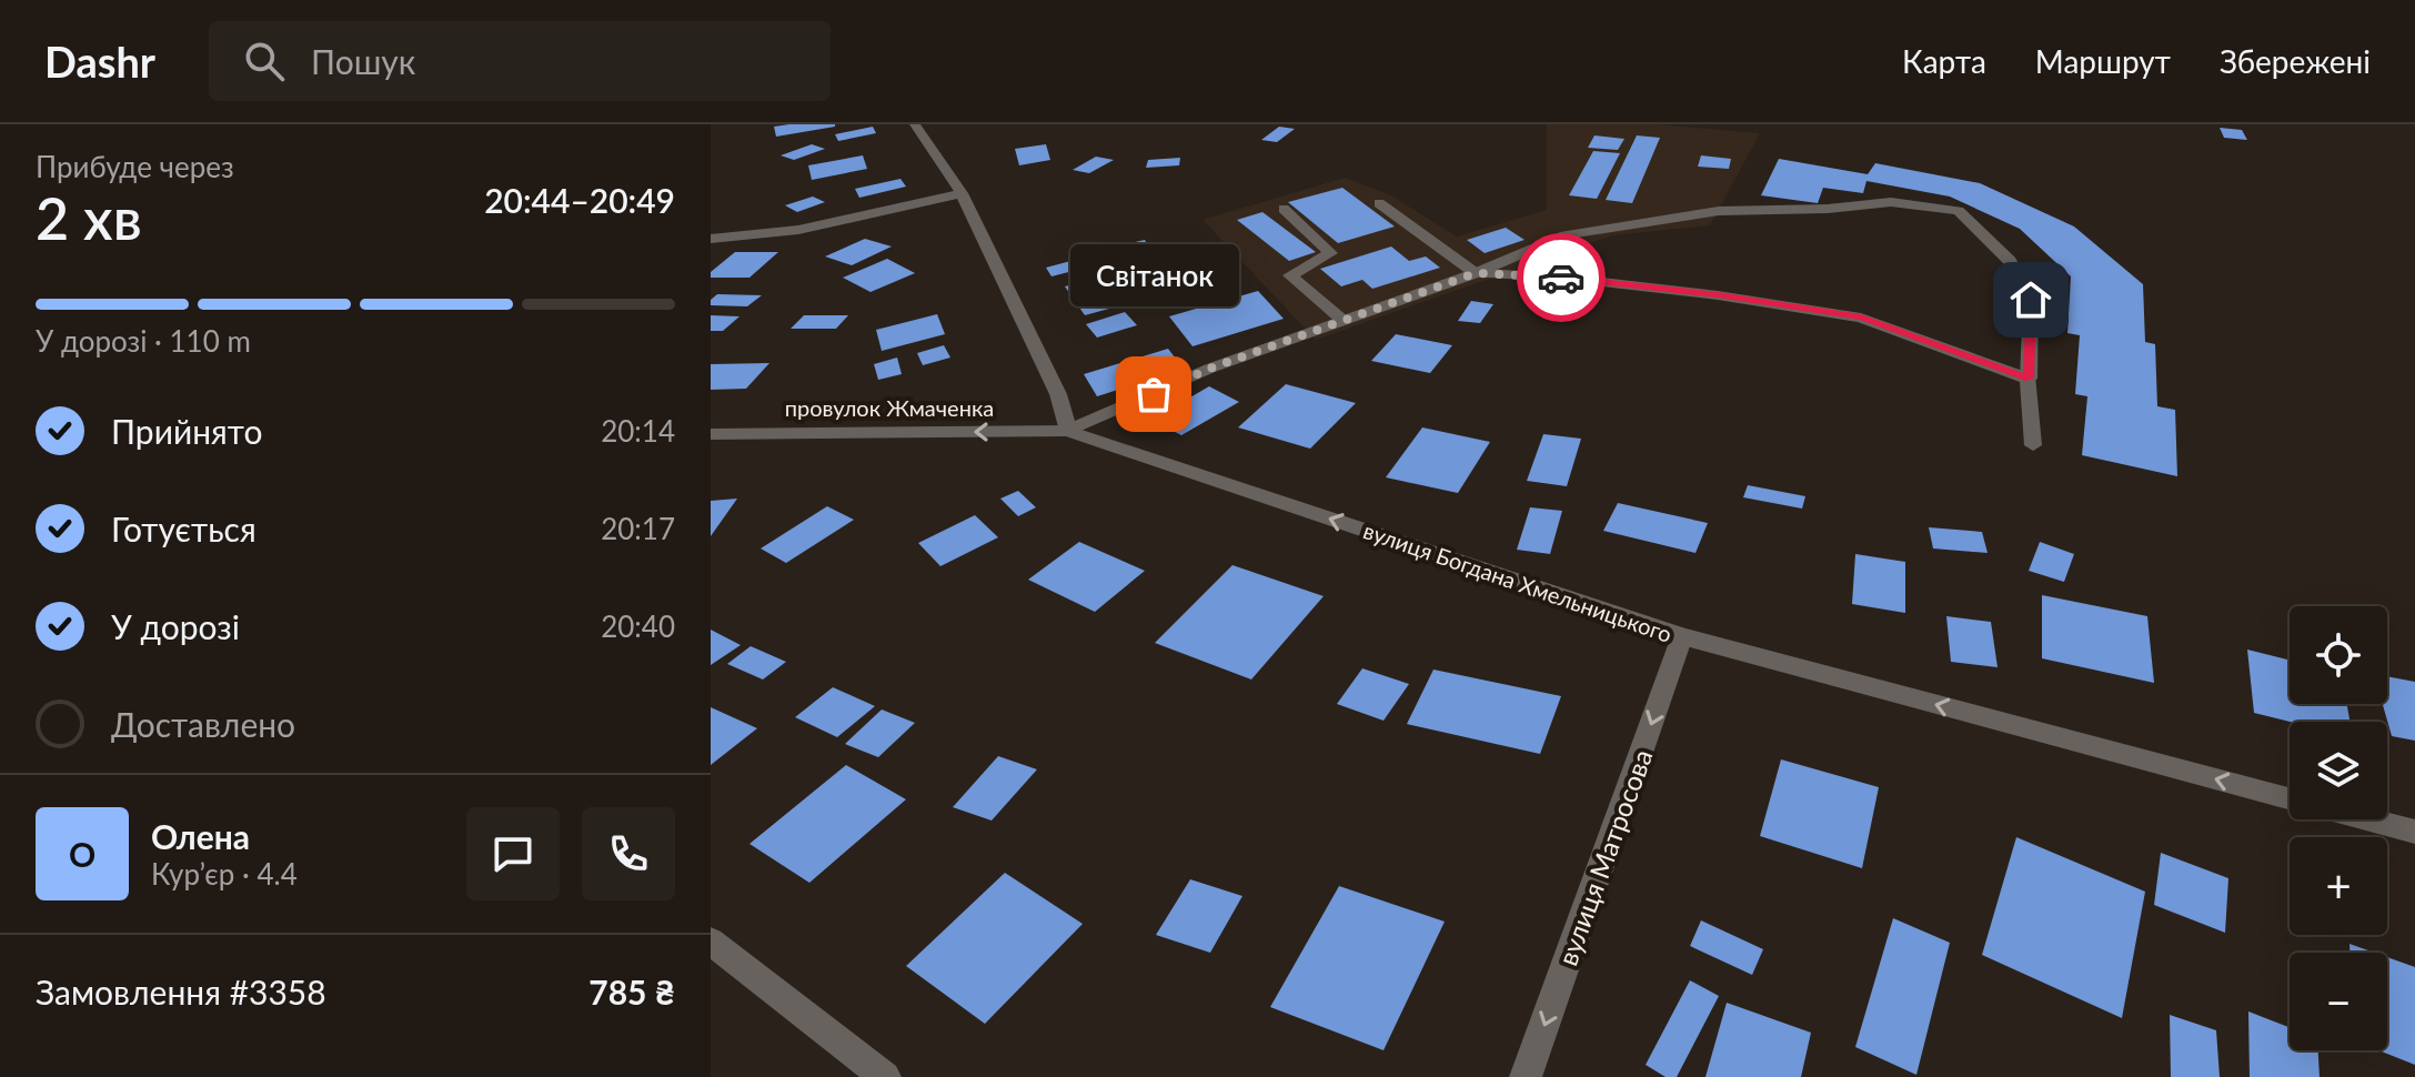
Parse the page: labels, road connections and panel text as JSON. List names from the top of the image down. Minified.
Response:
{"streets":{"street":["провулок Жмаченка","вулиця Богдана Хмельницького","вулиця Матросова"]},"crossings":[["провулок Жмаченка","вулиця Богдана Хмельницького"],["вулиця Богдана Хмельницького","вулиця Матросова"]],"one_way":["провулок Жмаченка","вулиця Богдана Хмельницького","вулиця Матросова"],"places":["Світанок"],"page":{"header":"Dashr","search":"Пошук","nav":["Карта","Маршрут","Збережені"],"heading":["2 хв","Прибуде через","20:44–20:49"],"panel":["Олена","Кур’єр · 4.4","Замовлення #3358","785 ₴"],"bubble":"Світанок","bar":"У дорозі · 110 m","list":[["Прийнято","20:14"],["Готується","20:17"],["У дорозі","20:40"],"Доставлено"],"map_buttons":["+","−"],"round":"О"}}
